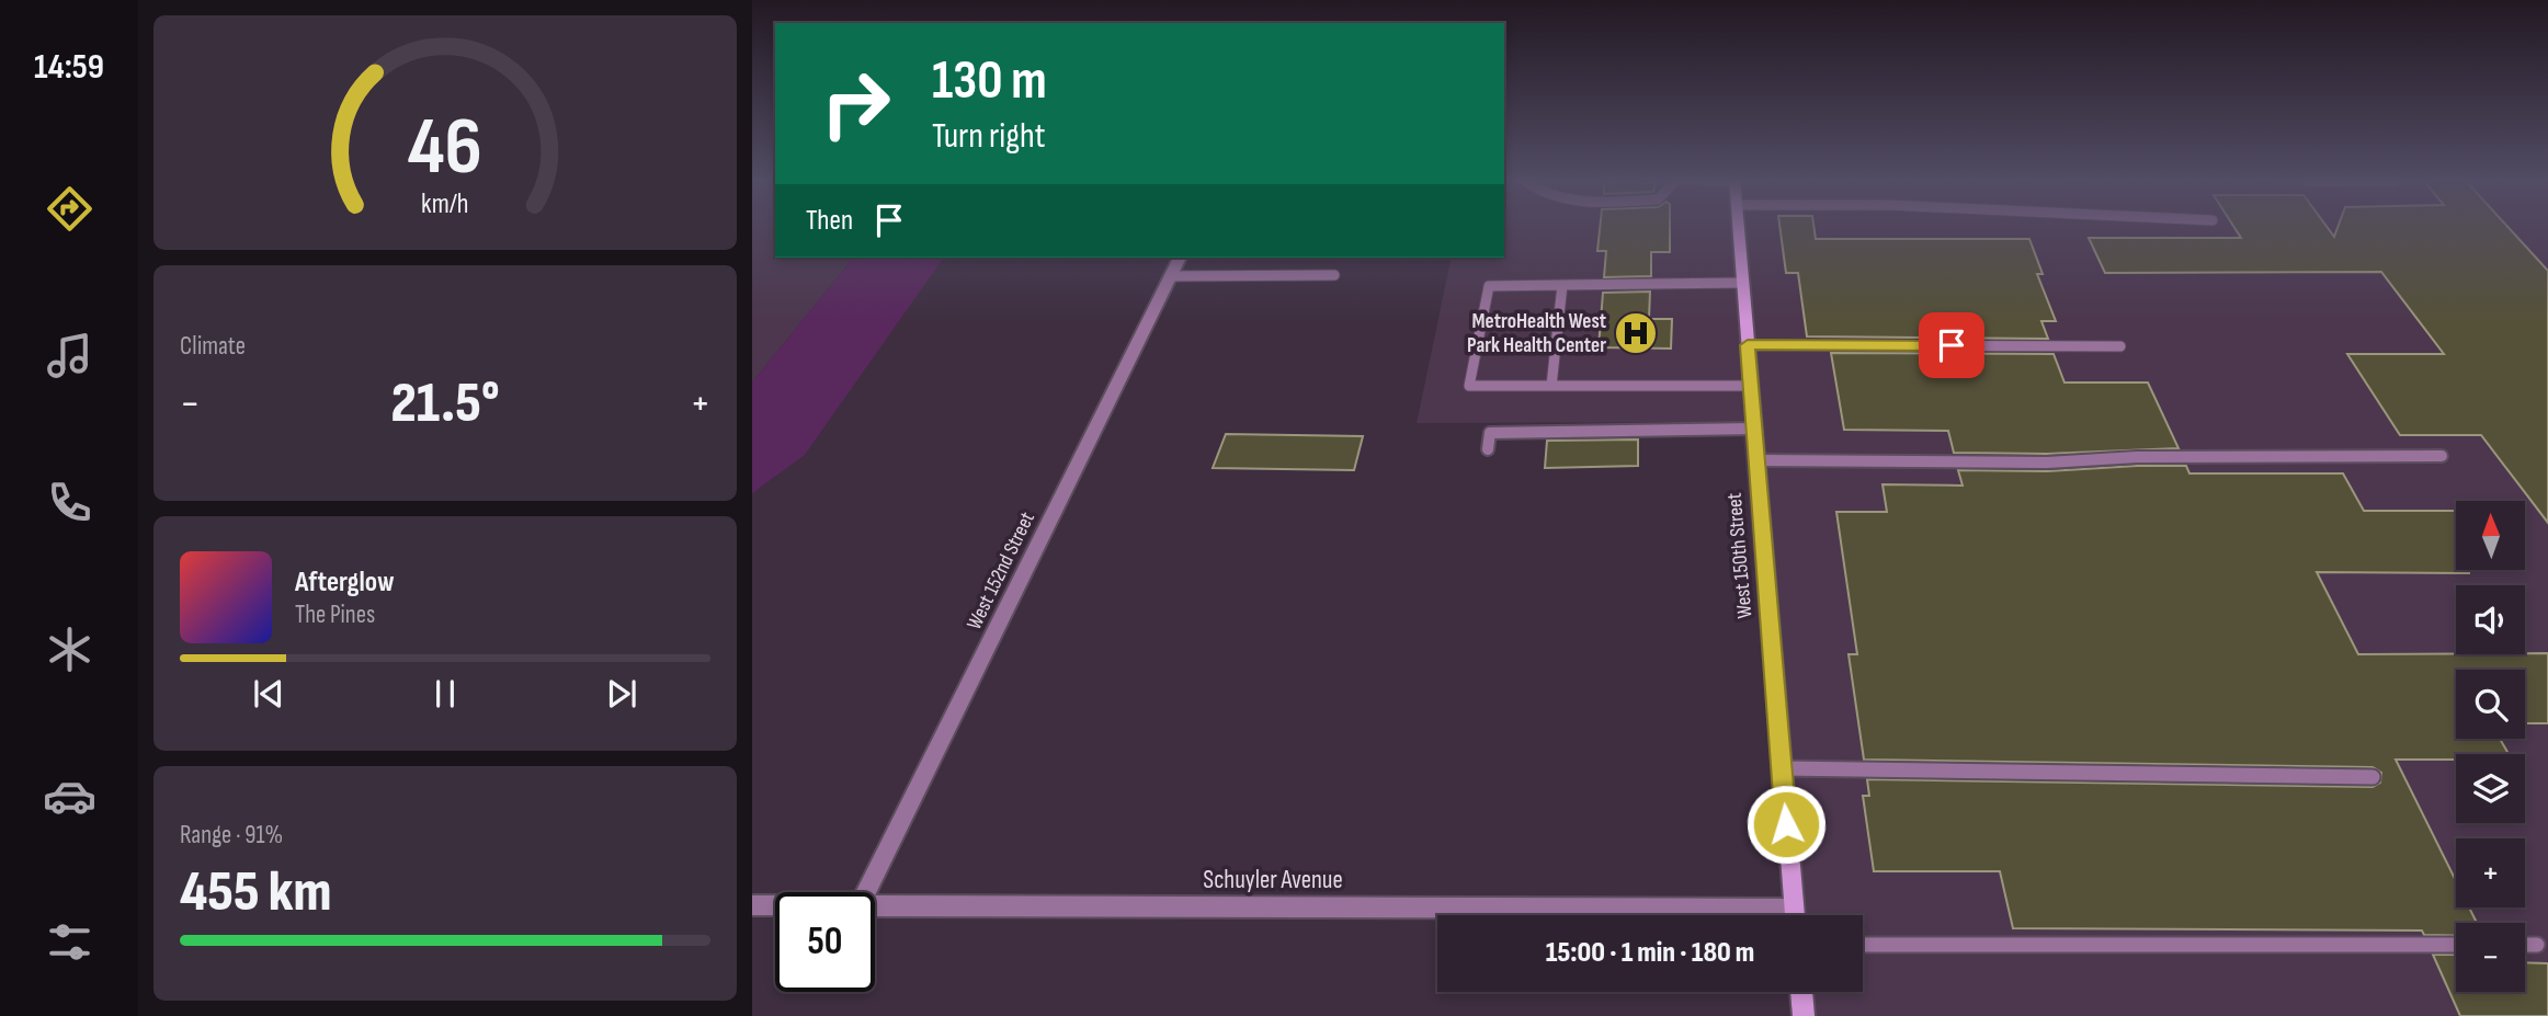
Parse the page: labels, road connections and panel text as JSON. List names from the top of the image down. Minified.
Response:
{"streets":{"main road":["West 150th Street"],"street":["West 152nd Street","Schuyler Avenue"]},"places":{"hospital":["MetroHealth West Park Health Center"]},"north":"top","page":{"tabs":"14:59","turn":["130 m","Turn right"],"then":"Then","tile":["Climate",["Range · 91%","455 km"]],"heat":["−","21.5°","+"],"map_buttons":["+","−"],"song":["Afterglow","The Pines"],"limit":"50","trip":"15:00 · 1 min · 180 m","gauge":["46","km/h"]}}
